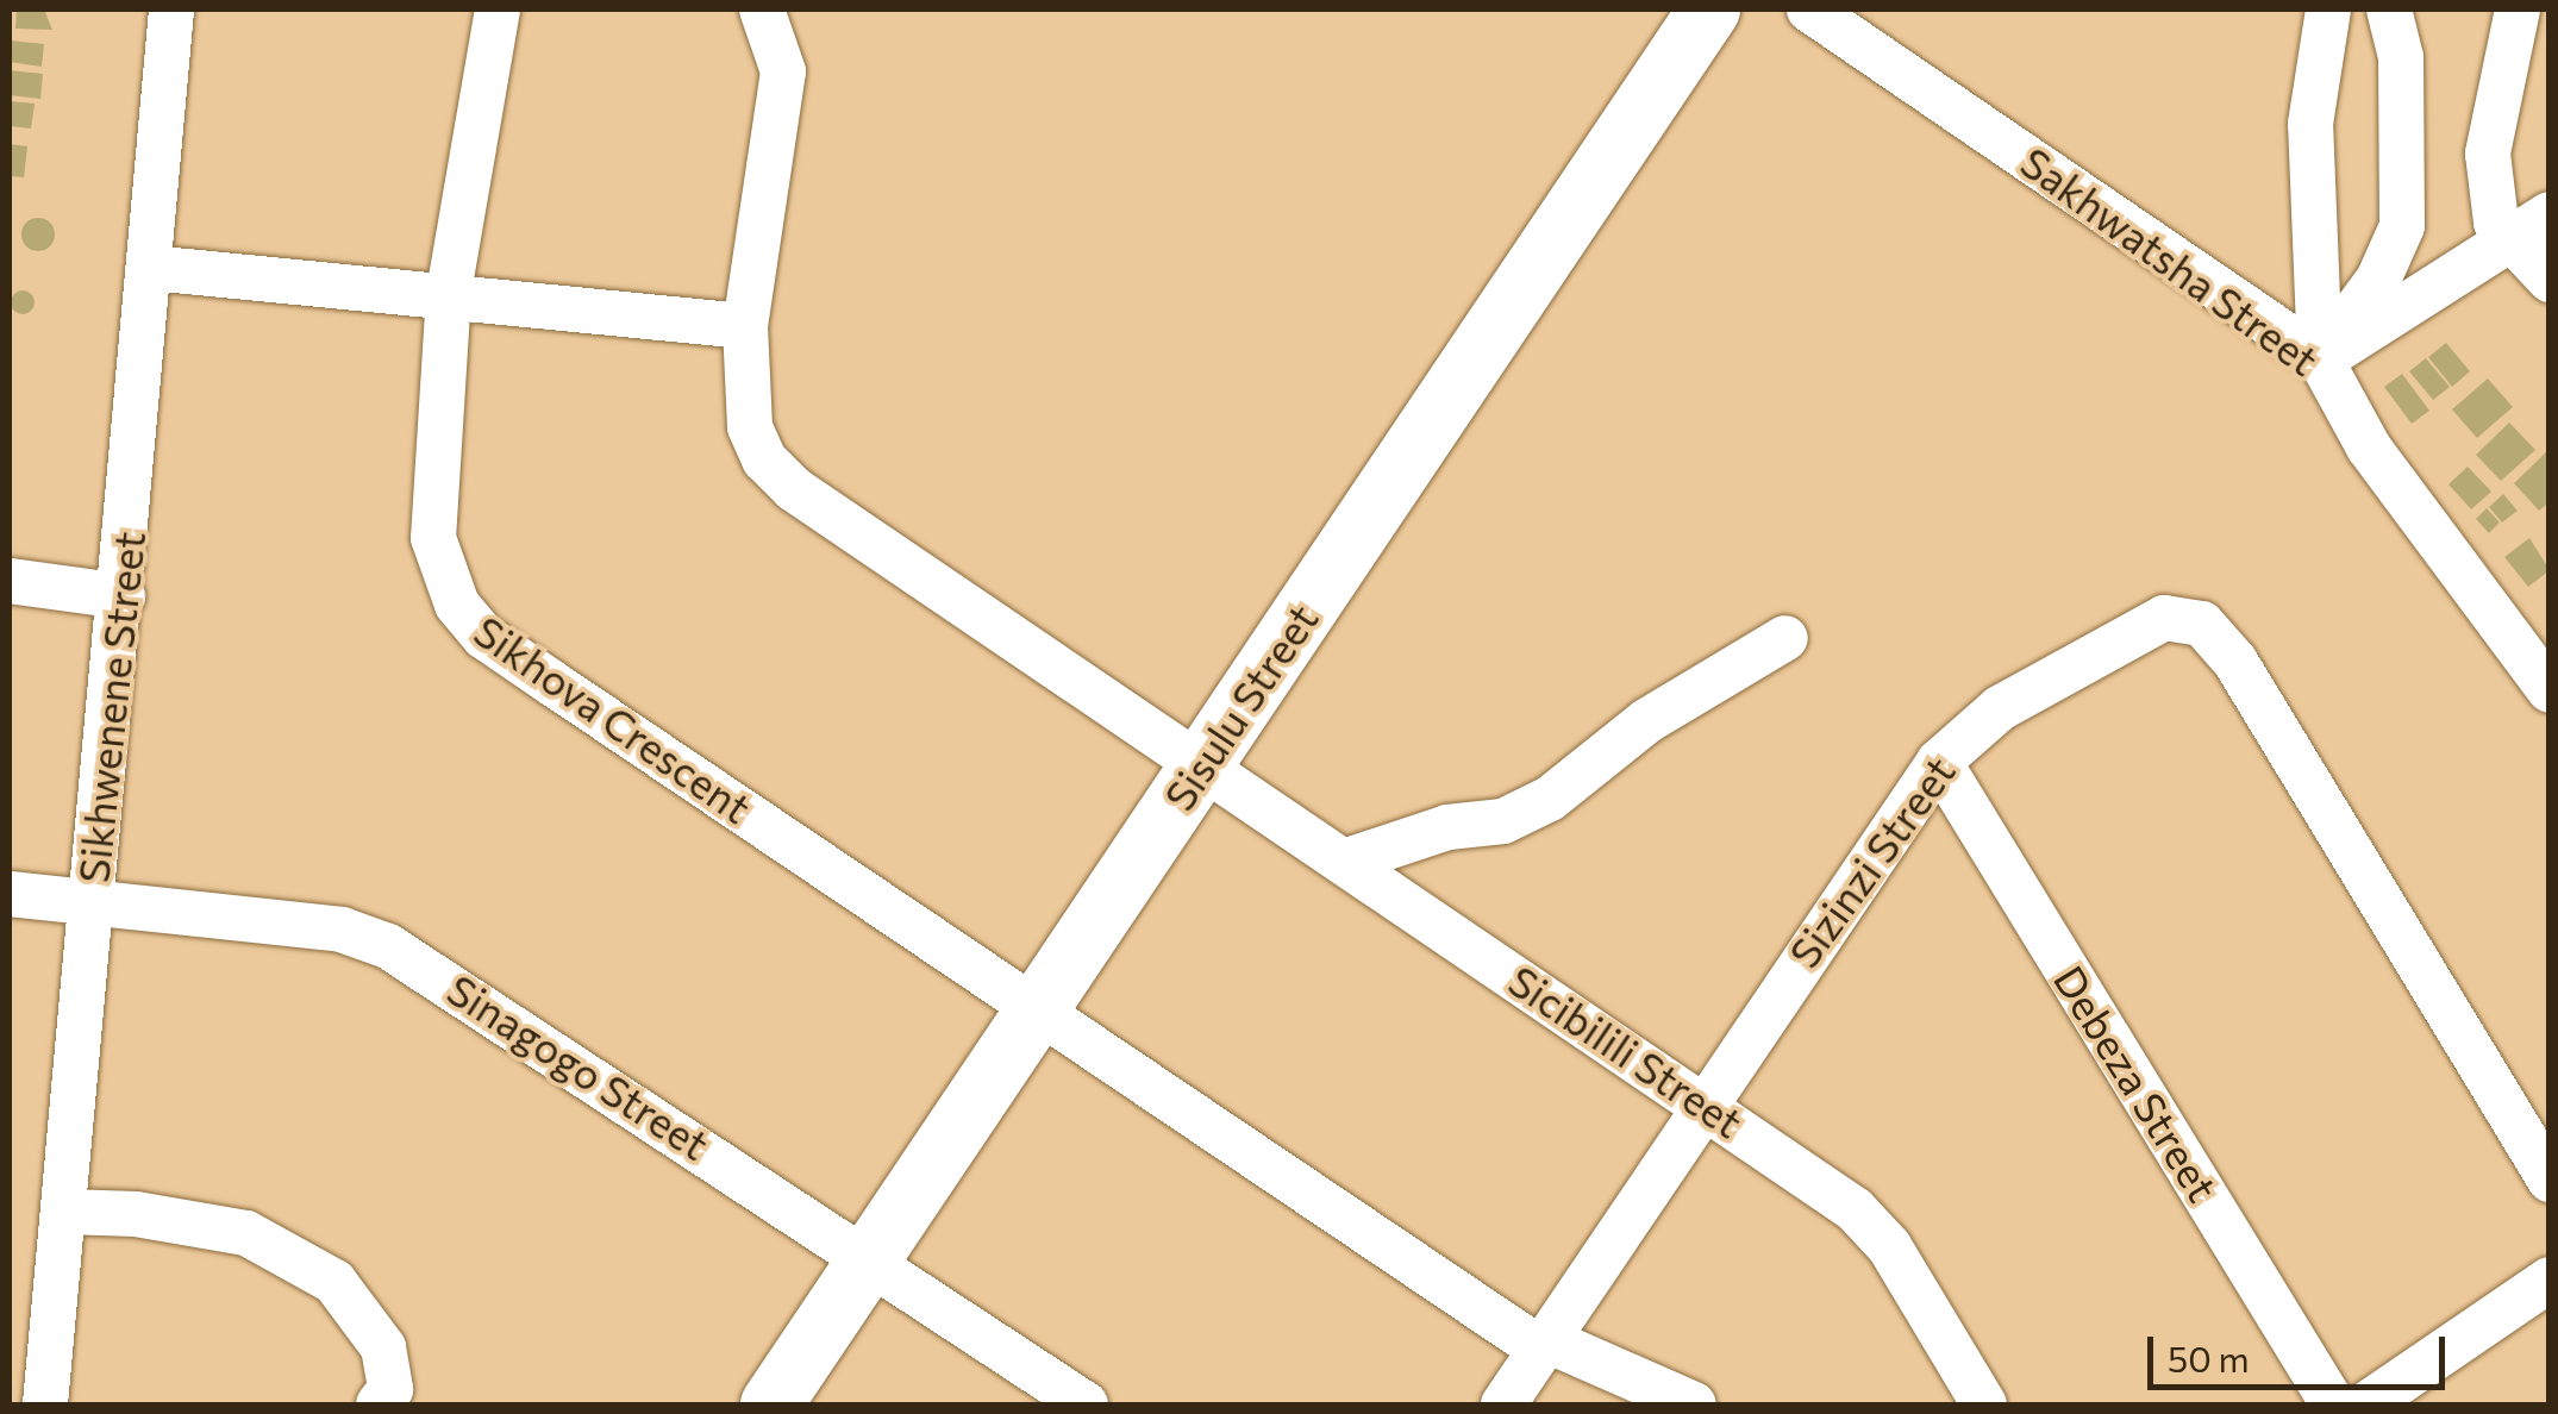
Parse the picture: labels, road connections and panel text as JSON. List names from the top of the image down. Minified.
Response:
{"streets":{"street":["Sakhwatsha Street","Sikhwenene Street","Sisulu Street","Sikhova Crescent","Sizinzi Street","Sicibilili Street","Sinagogo Street","Debeza Street"]},"crossings":[["Sikhwenene Street","Sinagogo Street"],["Sisulu Street","Sikhova Crescent"],["Sisulu Street","Sicibilili Street"],["Sisulu Street","Sinagogo Street"],["Sikhova Crescent","Sizinzi Street"],["Sizinzi Street","Sicibilili Street"],["Sizinzi Street","Debeza Street"]],"scale_bar":"50 m"}
